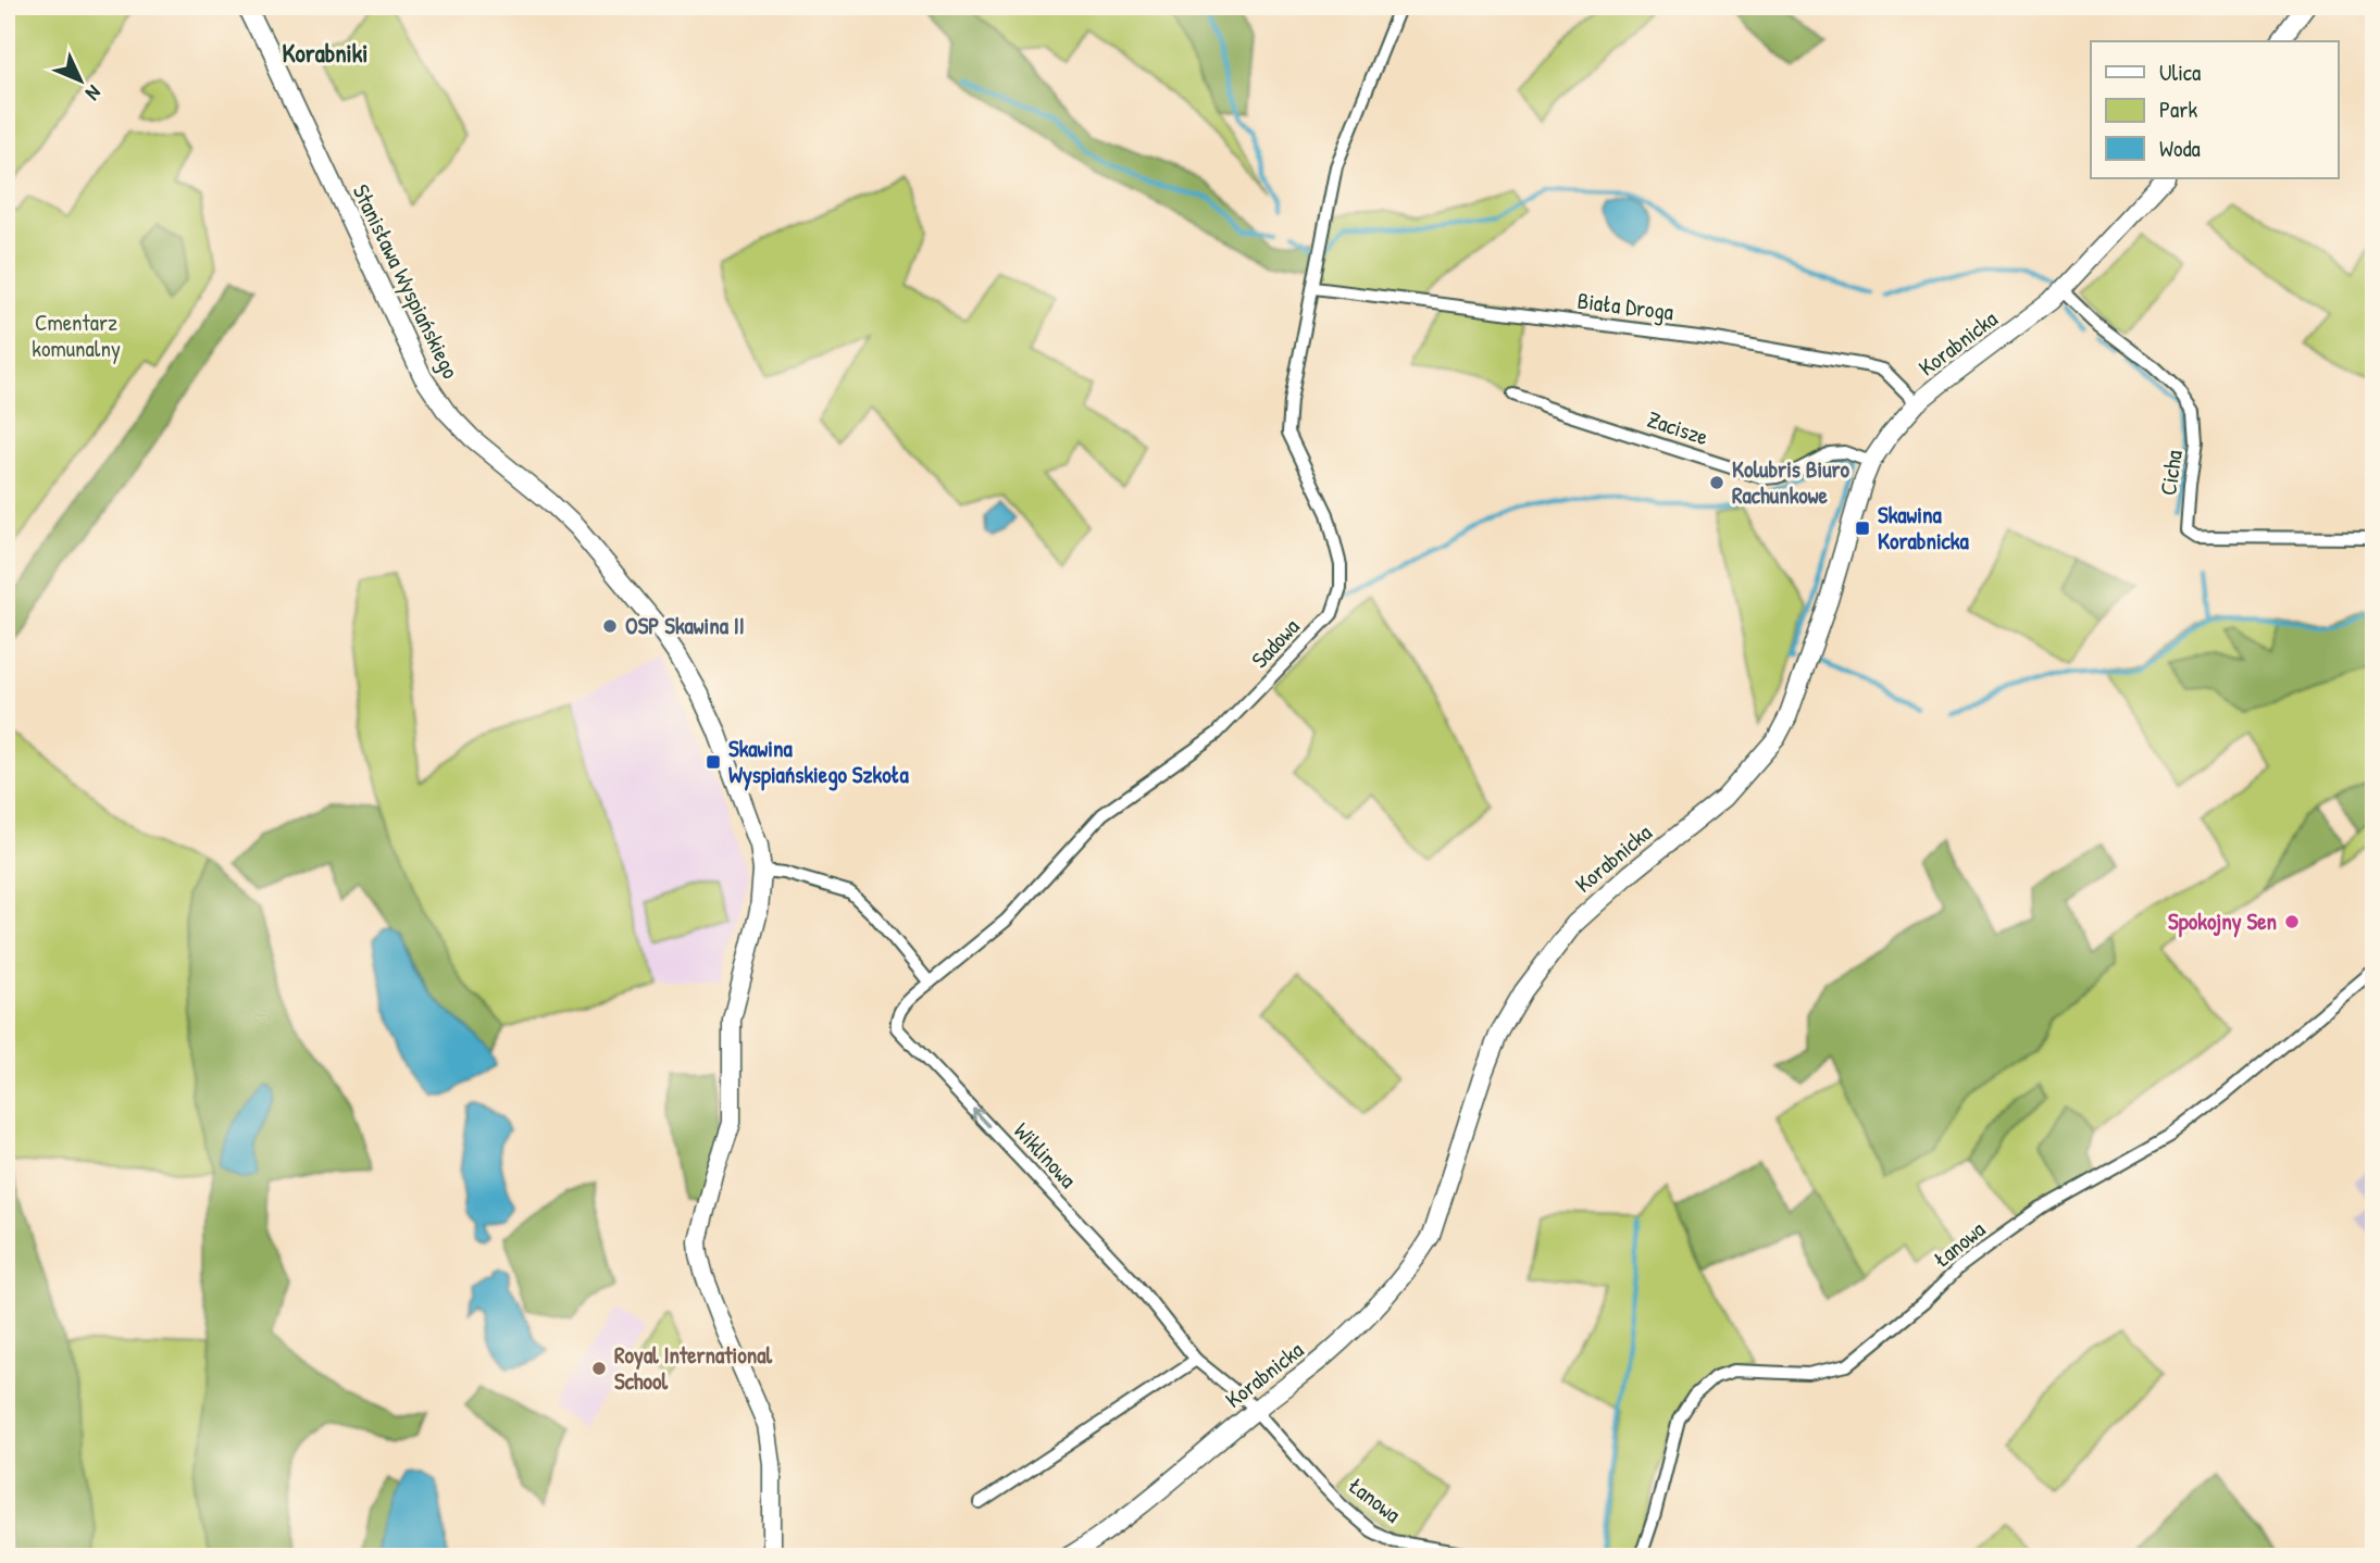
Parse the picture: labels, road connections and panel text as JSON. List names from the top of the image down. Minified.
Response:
{"streets":{"street":["Stanisława Wyspiańskiego","Biała Droga","Korabnicka","Zacisze","Cicha","Sadowa","Wiklinowa","Łanowa"]},"crossings":[["Biała Droga","Korabnicka"],["Biała Droga","Sadowa"],["Korabnicka","Zacisze"],["Korabnicka","Cicha"],["Korabnicka","Wiklinowa"],["Korabnicka","Łanowa"],["Sadowa","Wiklinowa"],["Wiklinowa","Łanowa"]],"one_way":["Wiklinowa"],"districts":["Korabniki"],"parks":["Cmentarz komunalny"],"places":{"other":["Kolubris Biuro Rachunkowe","OSP Skawina II","Spokojny Sen","Royal International School"],"transit":["Skawina Korabnicka","Skawina Wyspiańskiego Szkoła"]},"legend":["Ulica","Park","Woda"],"north":"bottom right"}
